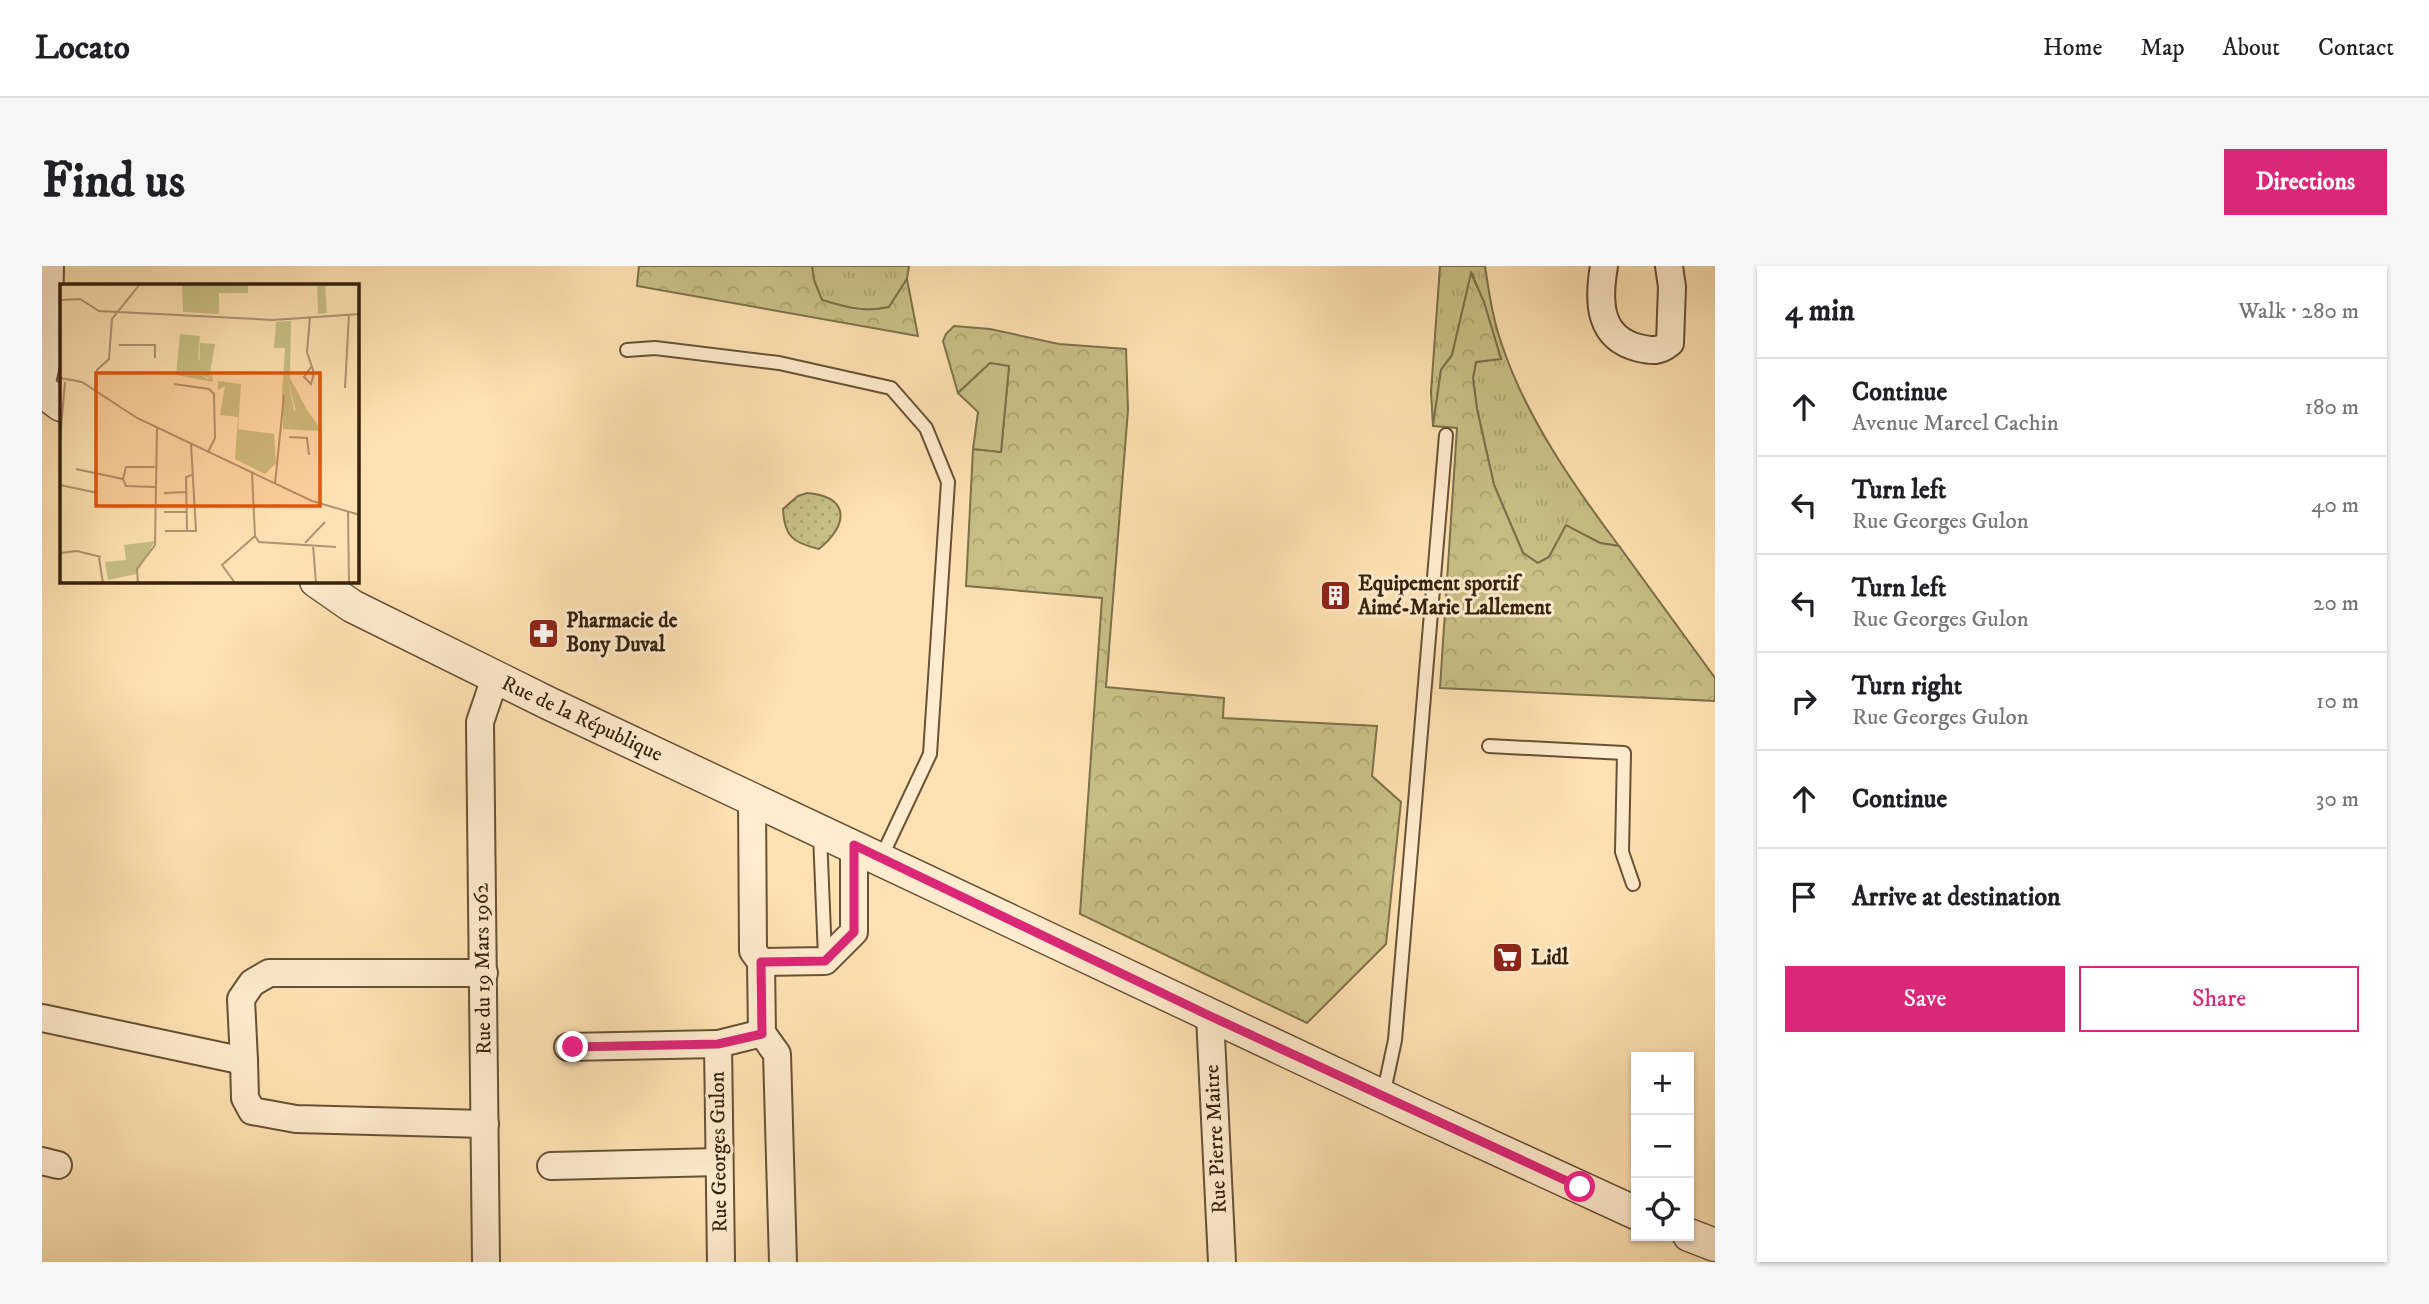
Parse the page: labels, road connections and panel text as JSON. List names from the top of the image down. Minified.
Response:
{"streets":{"street":["Rue de la République","Rue du 19 Mars 1962","Rue Pierre Maitre","Rue Georges Gulon"]},"crossings":[["Rue de la République","Rue du 19 Mars 1962"],["Rue de la République","Rue Pierre Maitre"]],"places":{"building":["Equipement sportif Aimé-Marie Lallement"],"pharmacy":["Pharmacie de Bony Duval"],"supermarket":["Lidl"]},"page":{"header":"Locato","nav":["Home","Map","About","Contact"],"buttons":["Directions",["Save","Share"]],"title":"Find us","heading":["4 min","Walk · 280 m"],"list":[["Continue","Avenue Marcel Cachin","180 m"],["Turn left","Rue Georges Gulon","40 m"],["Turn left","Rue Georges Gulon","20 m"],["Turn right","Rue Georges Gulon","10 m"],["Continue","30 m"],"Arrive at destination"],"map_buttons":["+","−"]}}
